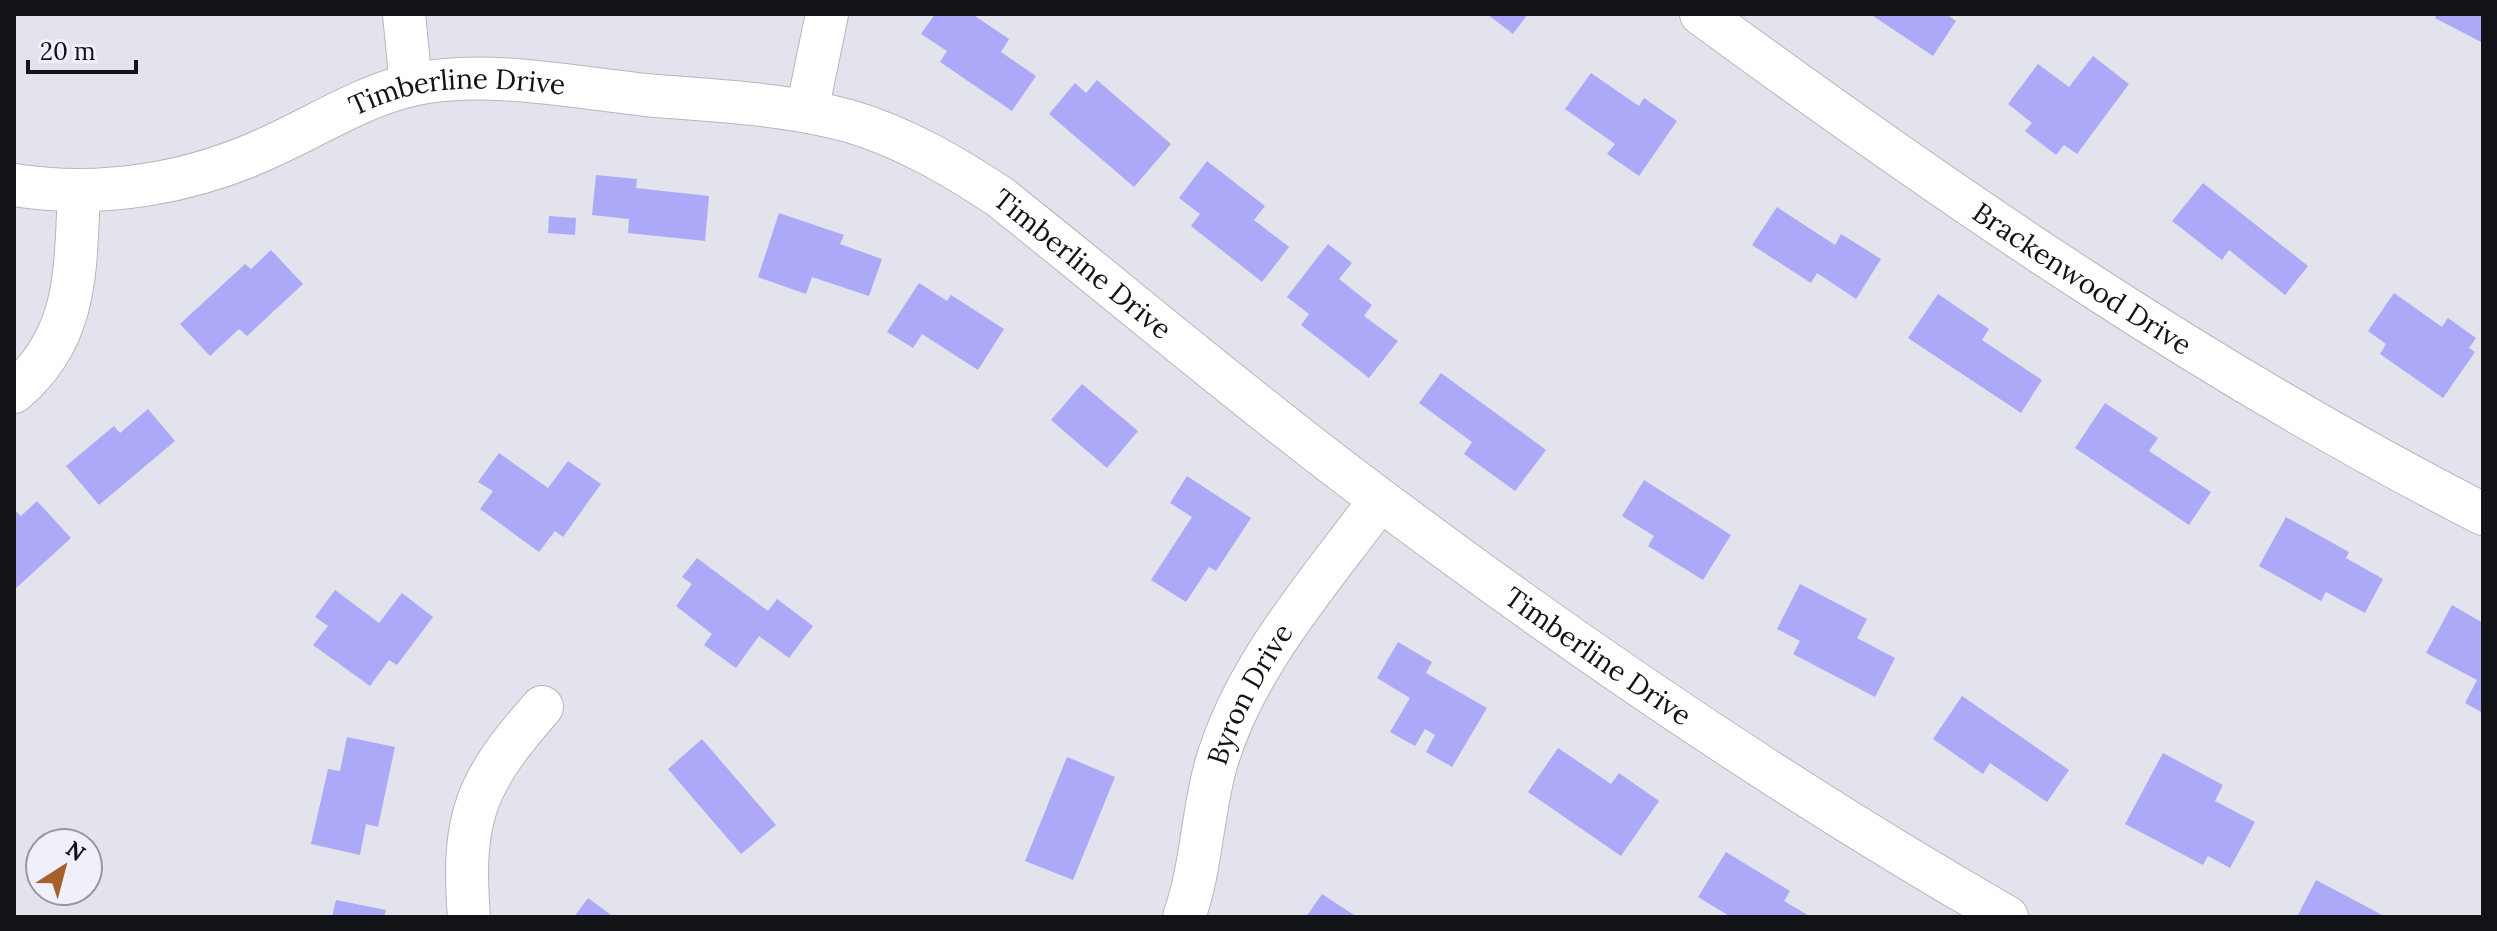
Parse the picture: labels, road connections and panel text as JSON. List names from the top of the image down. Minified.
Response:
{"streets":{"street":["Timberline Drive","Brackenwood Drive","Byron Drive"]},"crossings":[["Timberline Drive","Byron Drive"]],"scale_bar":"20 m","north":"top right"}
